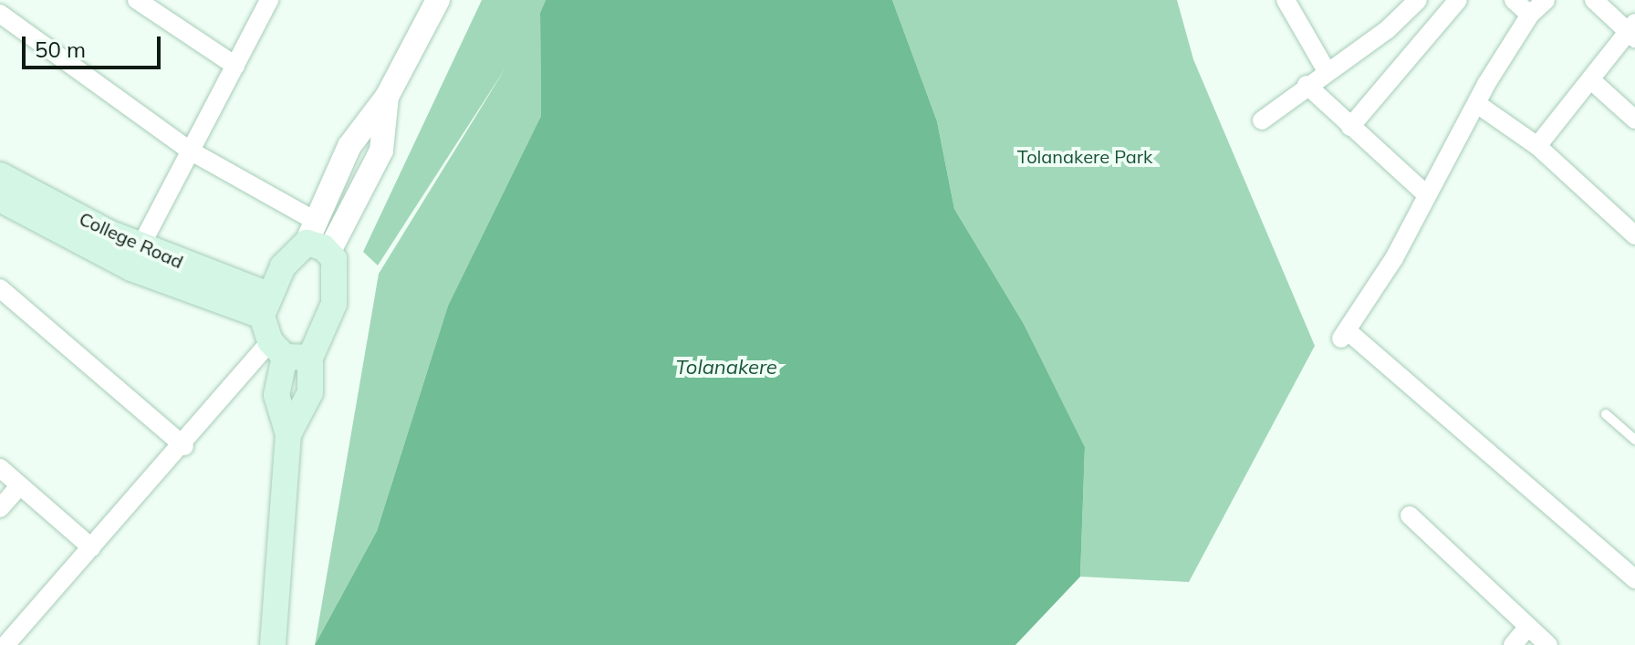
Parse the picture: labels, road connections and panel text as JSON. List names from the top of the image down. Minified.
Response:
{"streets":{"main road":["College Road"]},"water":["Tolanakere"],"parks":["Tolanakere Park"],"scale_bar":"50 m"}
